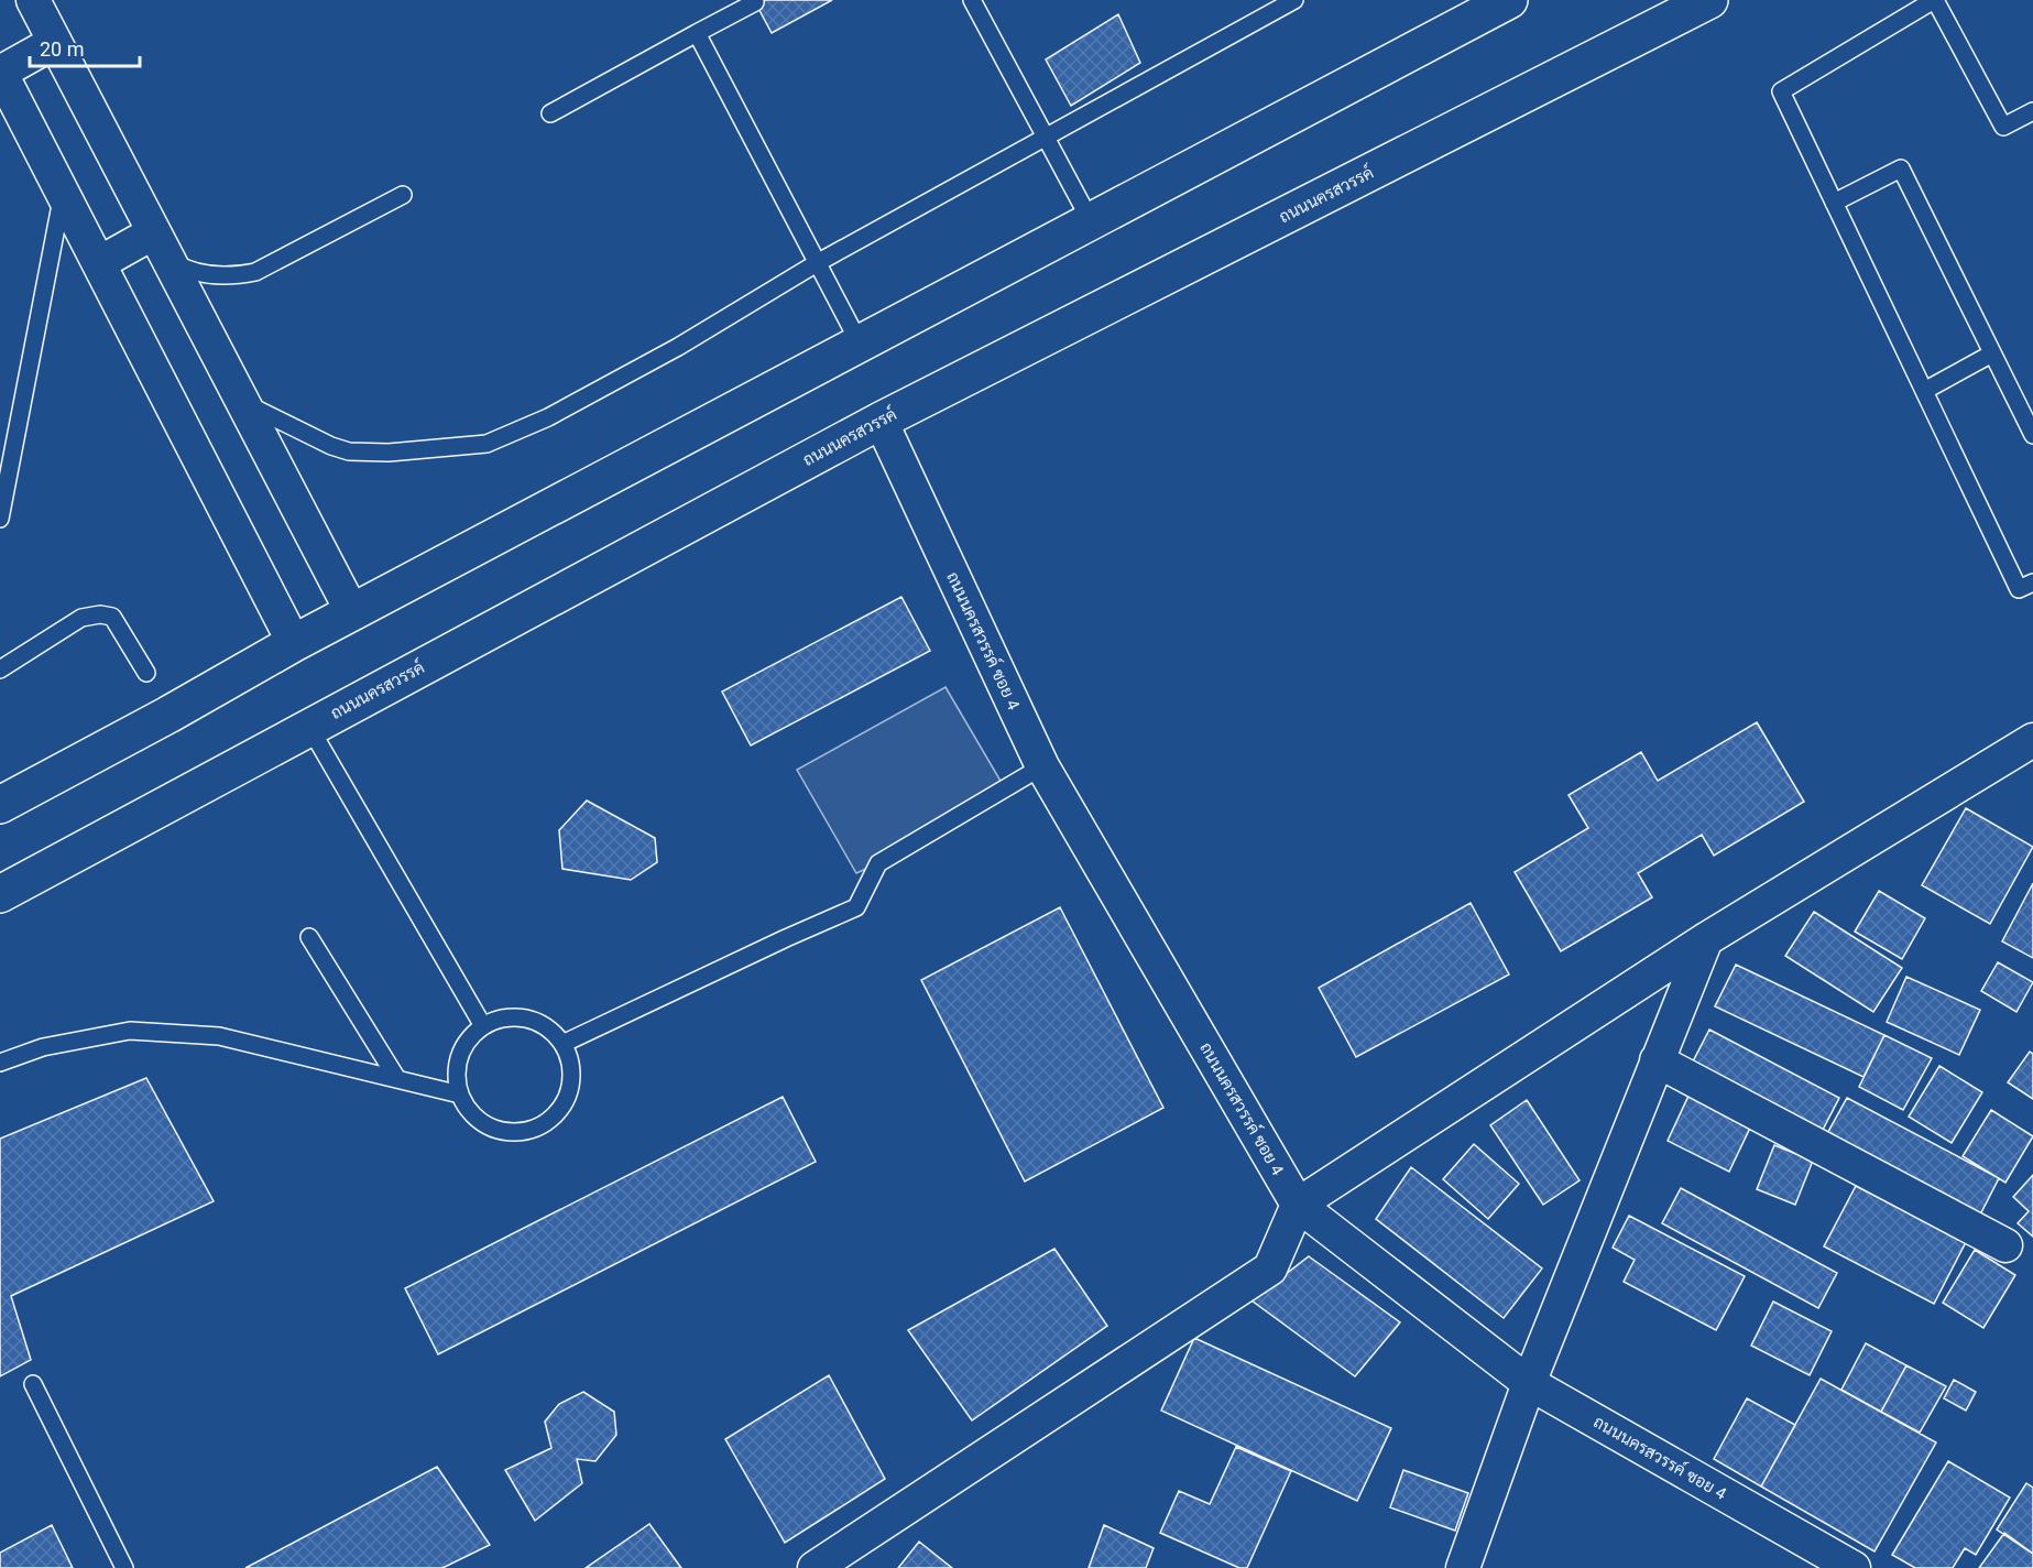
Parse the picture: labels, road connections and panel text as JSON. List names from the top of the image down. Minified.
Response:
{"streets":{"main road":["ถนนนครสวรรค์"],"street":["ถนนนครสวรรค์ ซอย 4"]},"crossings":[["ถนนนครสวรรค์","ถนนนครสวรรค์ ซอย 4"]],"scale_bar":"20 m"}
